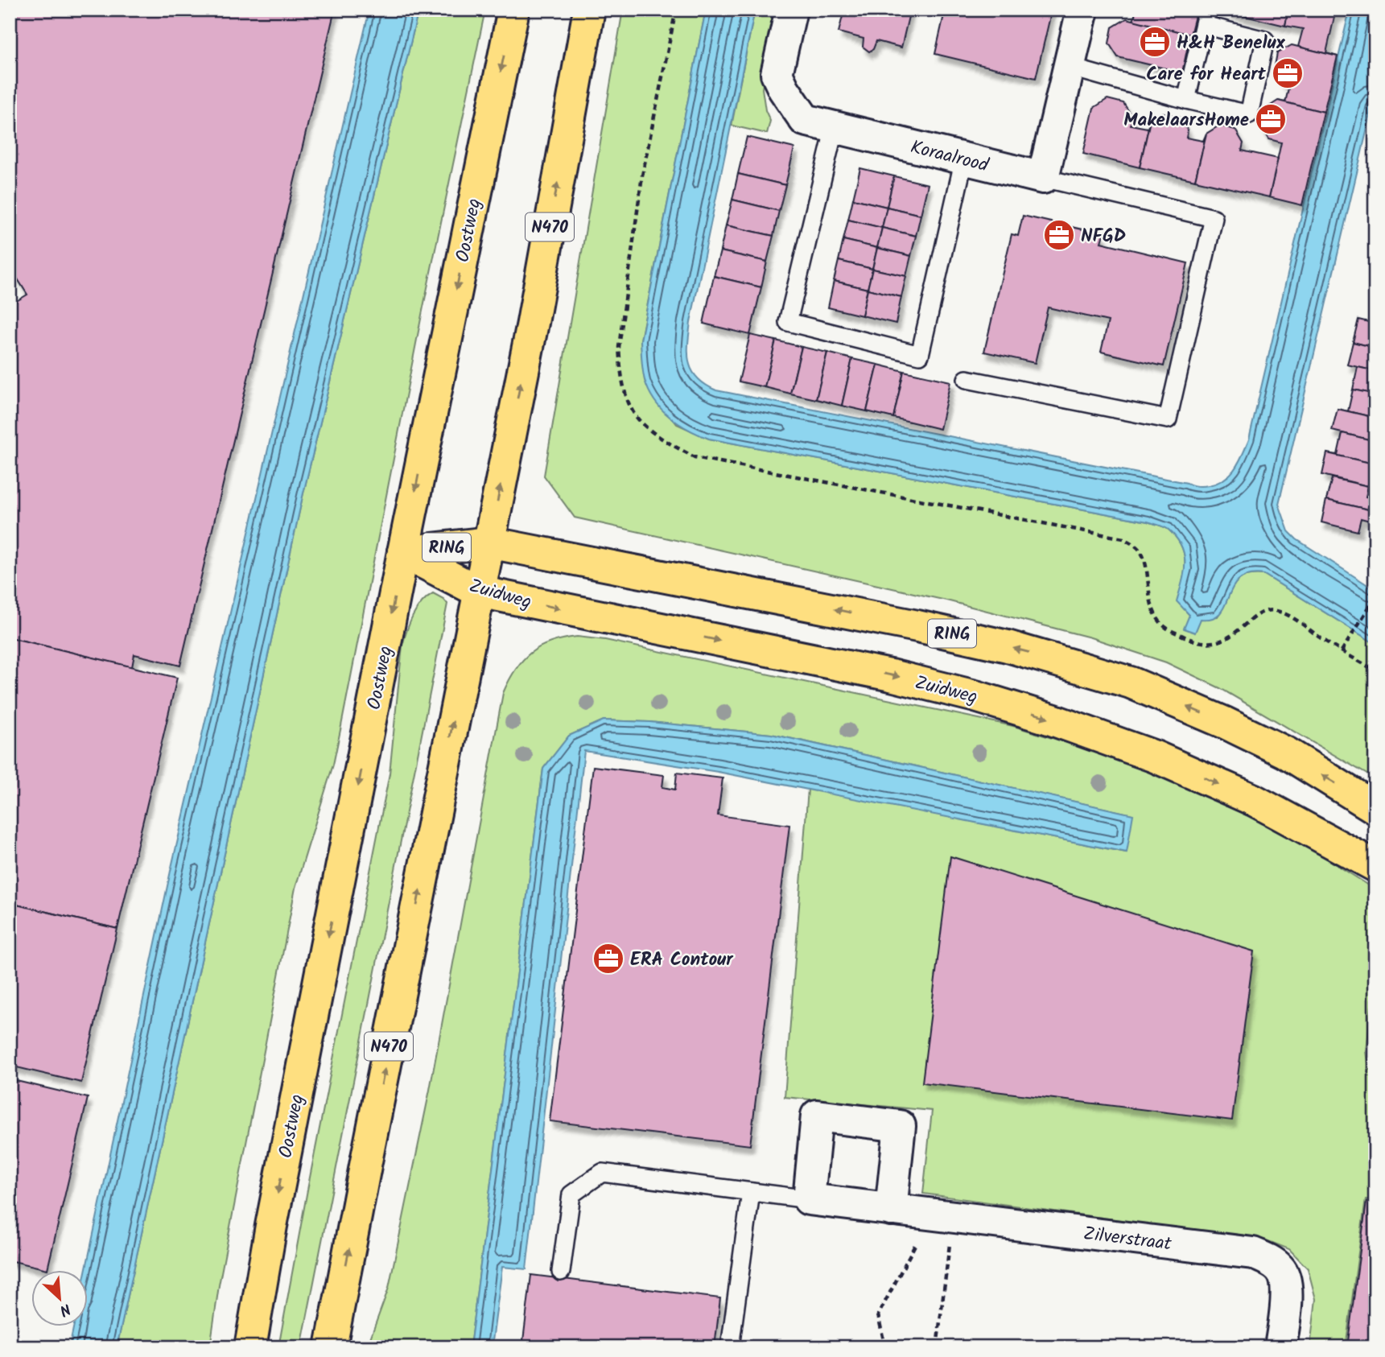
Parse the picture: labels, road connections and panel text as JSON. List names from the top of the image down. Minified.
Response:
{"streets":{"main road":["N470","Oostweg","RING","Zuidweg"],"street":["Koraalrood","Zilverstraat"]},"crossings":[["N470","RING"],["N470","Zuidweg"],["Oostweg","RING"],["Oostweg","Zuidweg"],["RING","Zuidweg"]],"places":{"office":["H&H Benelux","Care for Heart","MakelaarsHome","NFGD","ERA Contour"]},"north":"bottom right"}
